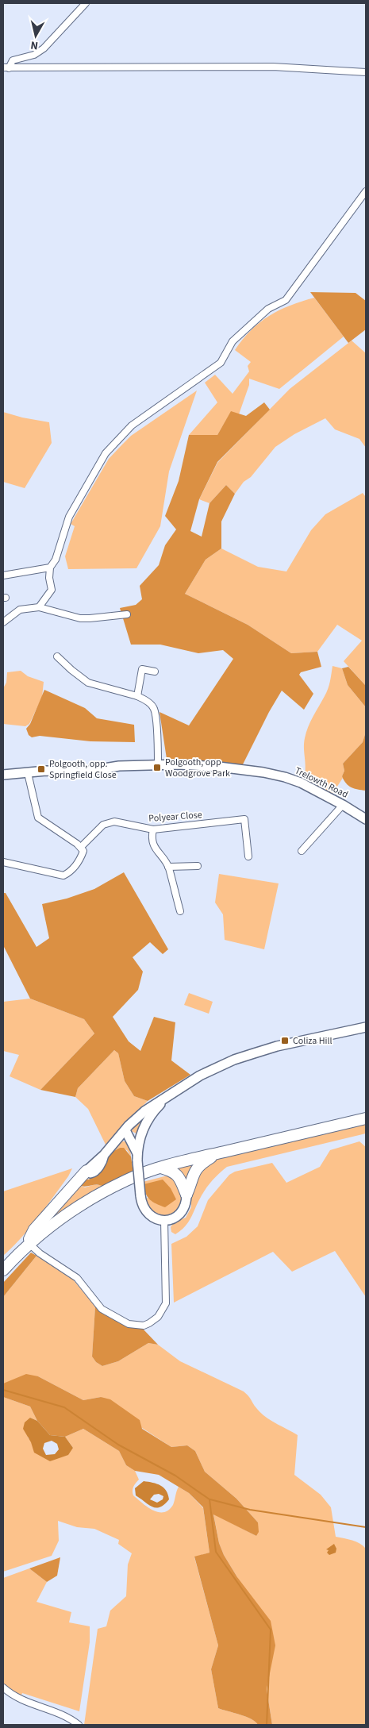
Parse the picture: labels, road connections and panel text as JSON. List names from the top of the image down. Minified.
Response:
{"streets":{"street":["Trelowth Road","Polyear Close"]},"places":{"transit":["Polgooth, opp Woodgrove Park","Polgooth, opp. Springfield Close","Coliza Hill"]},"north":"bottom"}
